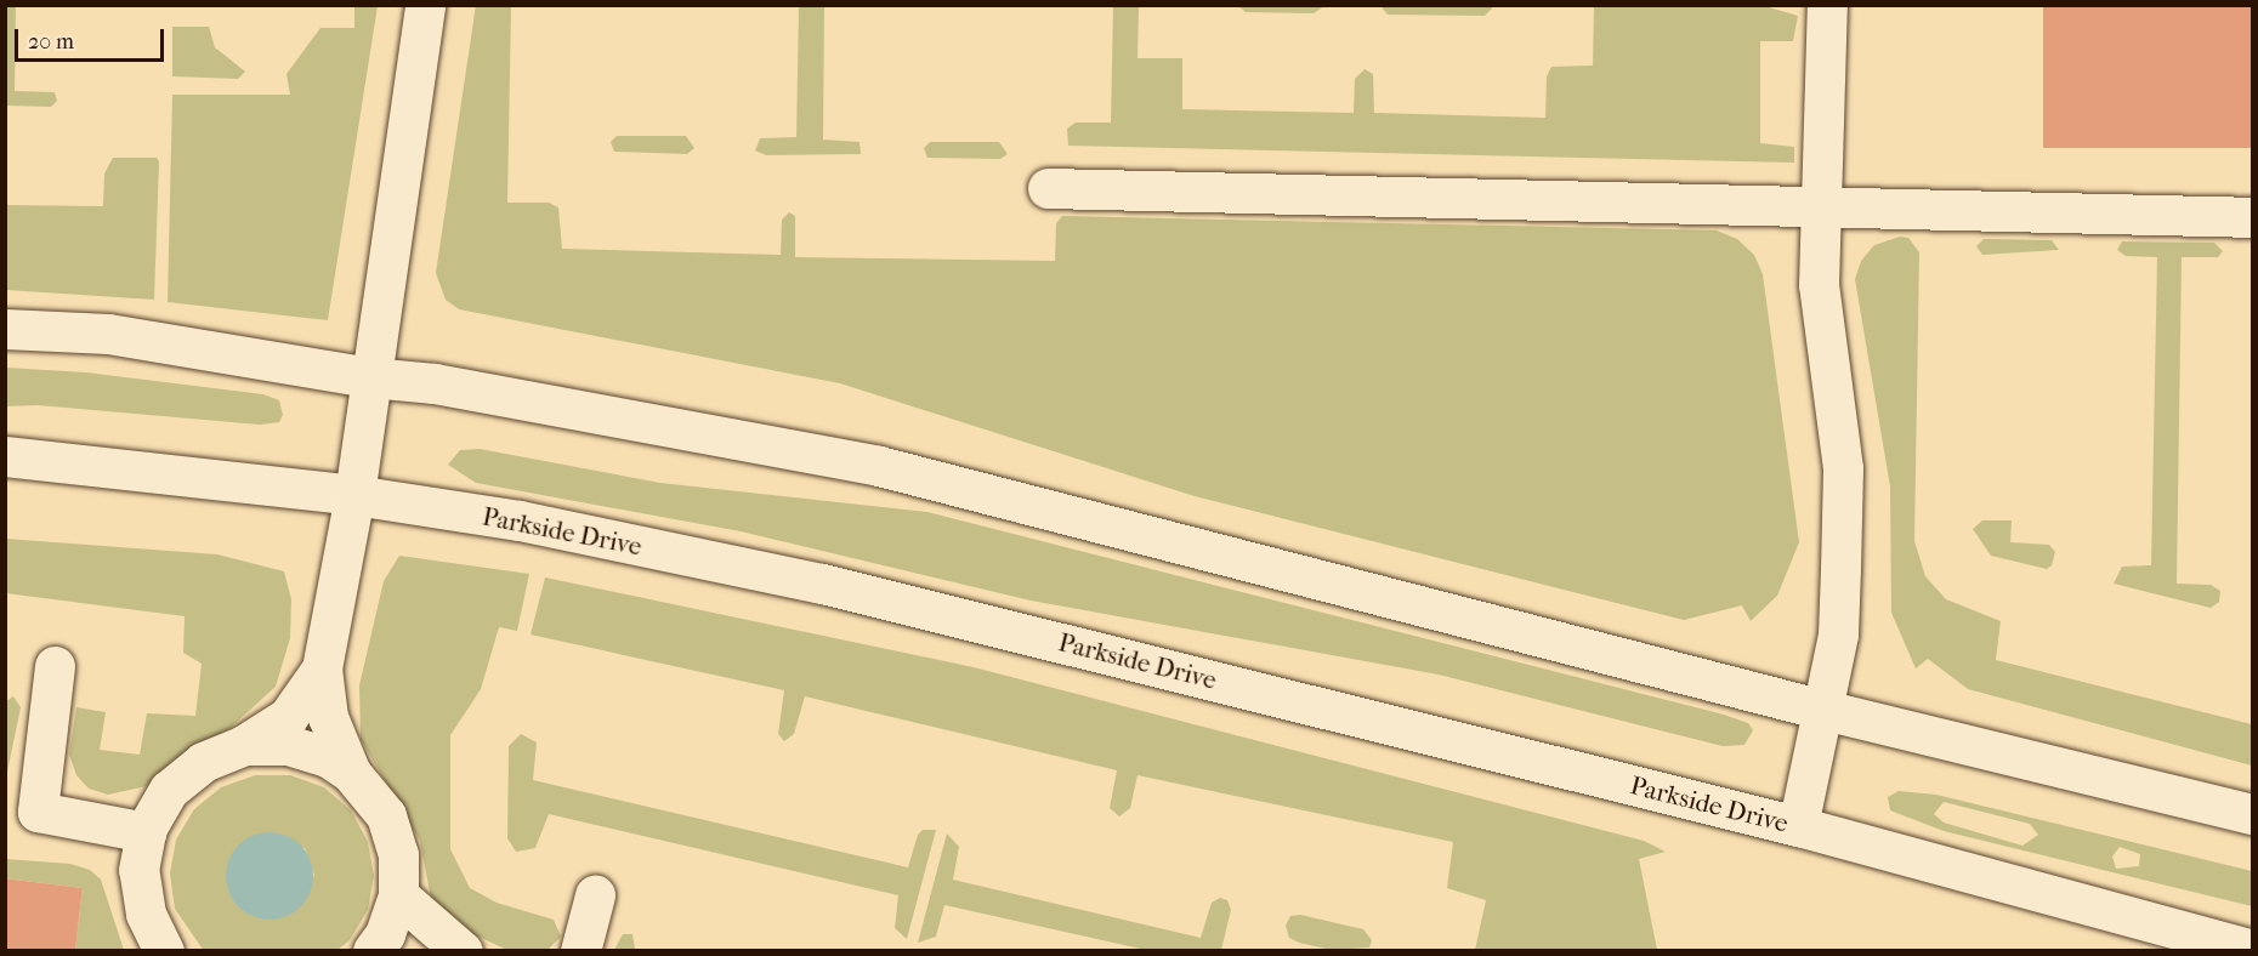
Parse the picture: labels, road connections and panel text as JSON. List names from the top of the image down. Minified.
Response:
{"streets":{"street":["Parkside Drive"]},"scale_bar":"20 m"}
